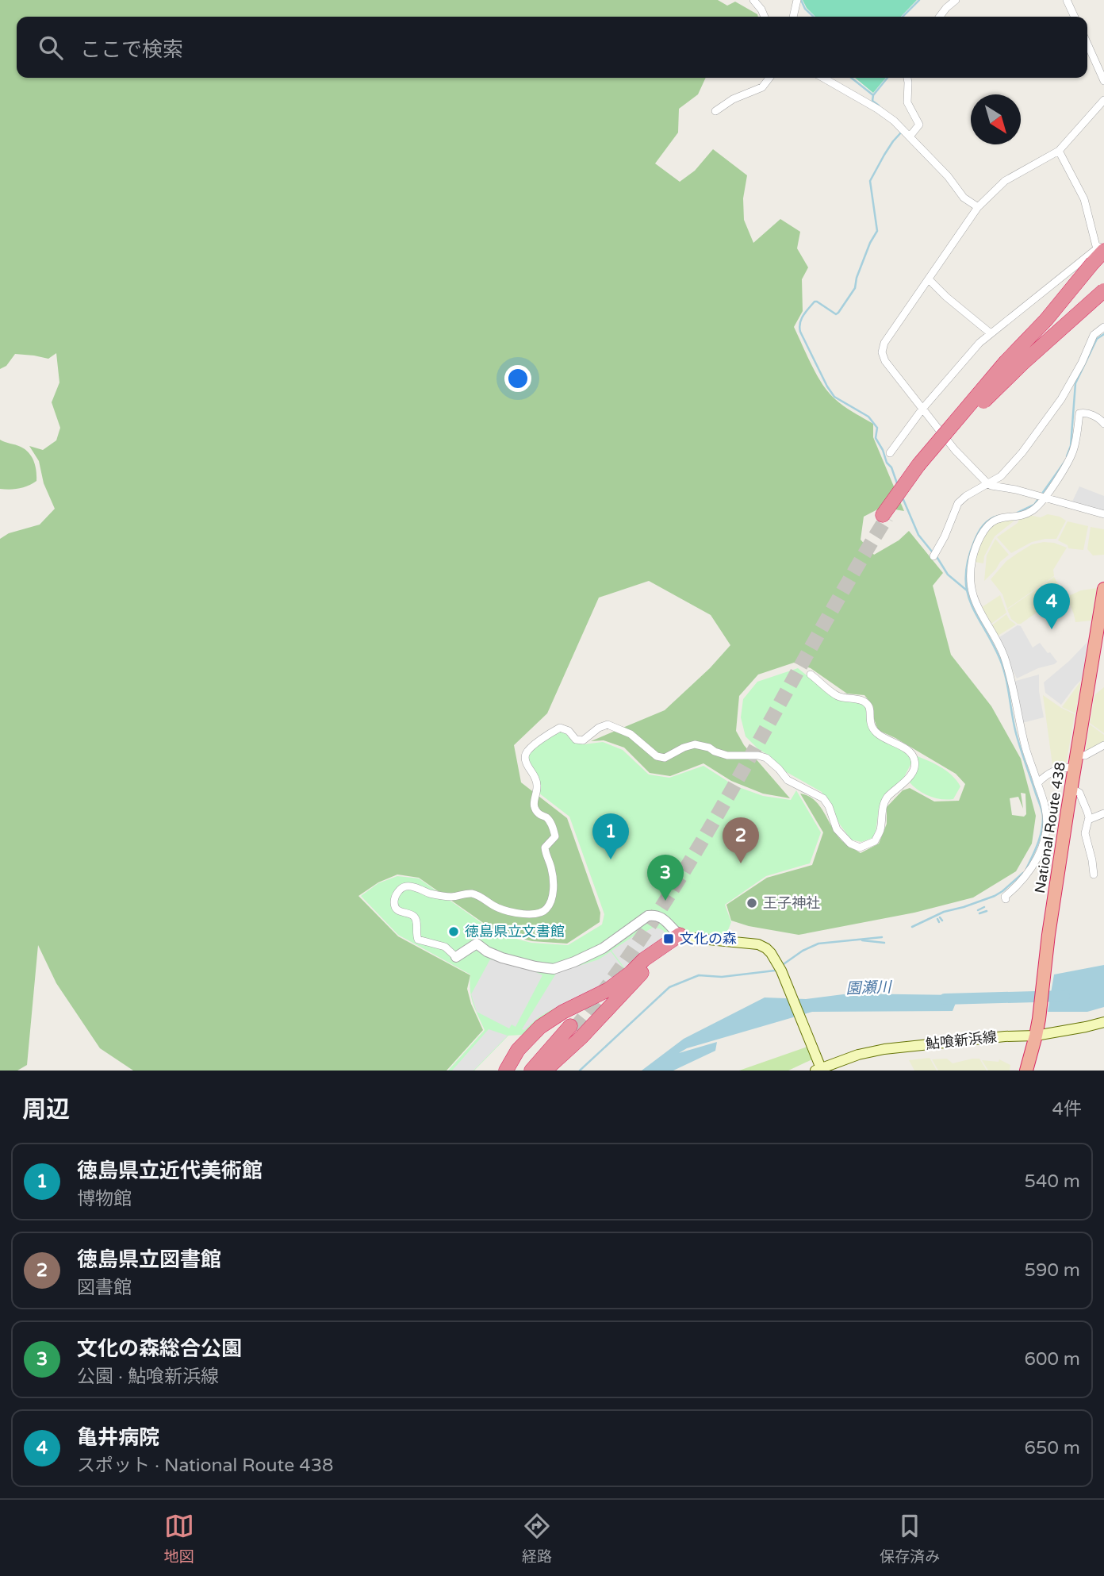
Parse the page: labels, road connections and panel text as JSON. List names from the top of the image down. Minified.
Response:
{"streets":{"highway":["National Route 438"],"main road":["鮎喰新浜線"]},"crossings":[["National Route 438","鮎喰新浜線"]],"water":["園瀬川"],"places":{"other":["王子神社","徳島県立文書館"],"transit":["文化の森"]},"north":"bottom right","page":{"search":"ここで検索","pins":["4","1","2","3"],"heading":["周辺","4件"],"list":[{"mark":"1","name":"徳島県立近代美術館","note":"博物館","value":"540 m"},{"mark":"2","name":"徳島県立図書館","note":"図書館","value":"590 m"},{"mark":"3","name":"文化の森総合公園","note":"公園 · 鮎喰新浜線","value":"600 m"},{"mark":"4","name":"亀井病院","note":"スポット · National Route 438","value":"650 m"}],"nav":["地図","経路","保存済み"]}}
